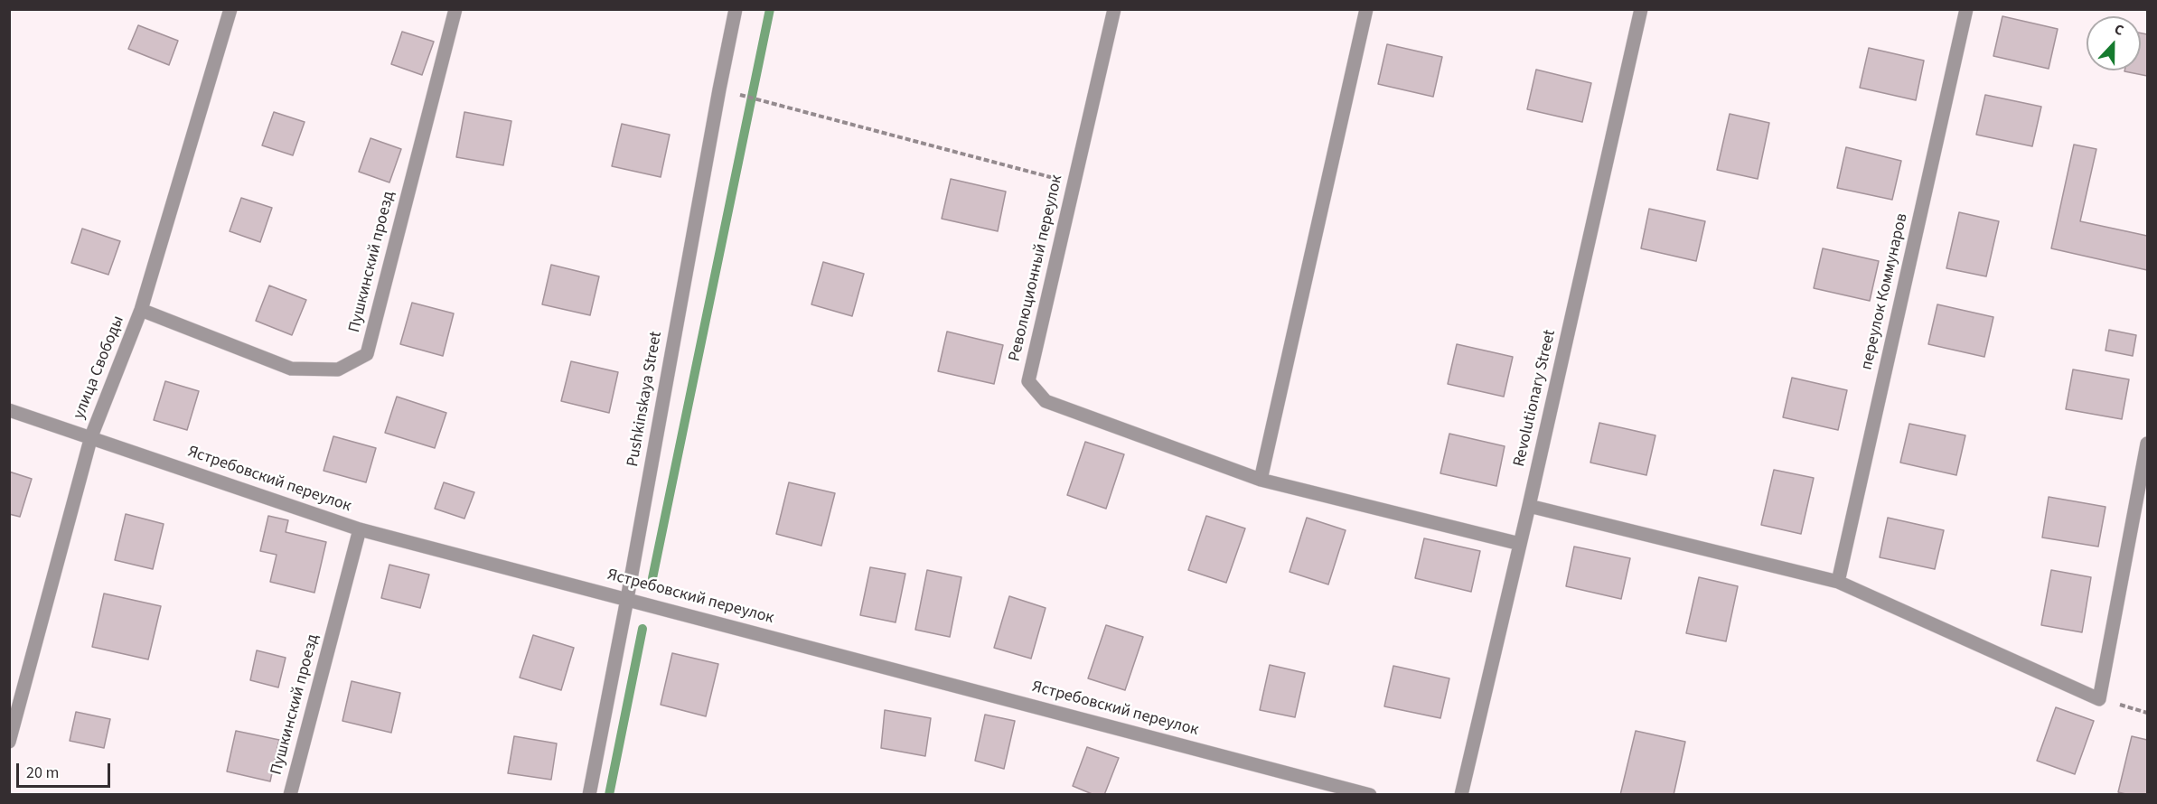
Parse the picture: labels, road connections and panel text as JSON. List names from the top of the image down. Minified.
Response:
{"streets":{"street":["Пушкинский проезд","Революционный переулок","переулок Коммунаров","улица Свободы","Revolutionary Street","Pushkinskaya Street","Ястребовский переулок"]},"crossings":[["Пушкинский проезд","улица Свободы"],["Пушкинский проезд","Ястребовский переулок"],["Революционный переулок","Revolutionary Street"],["улица Свободы","Ястребовский переулок"],["Pushkinskaya Street","Ястребовский переулок"]],"scale_bar":"20 m","north":"top"}
